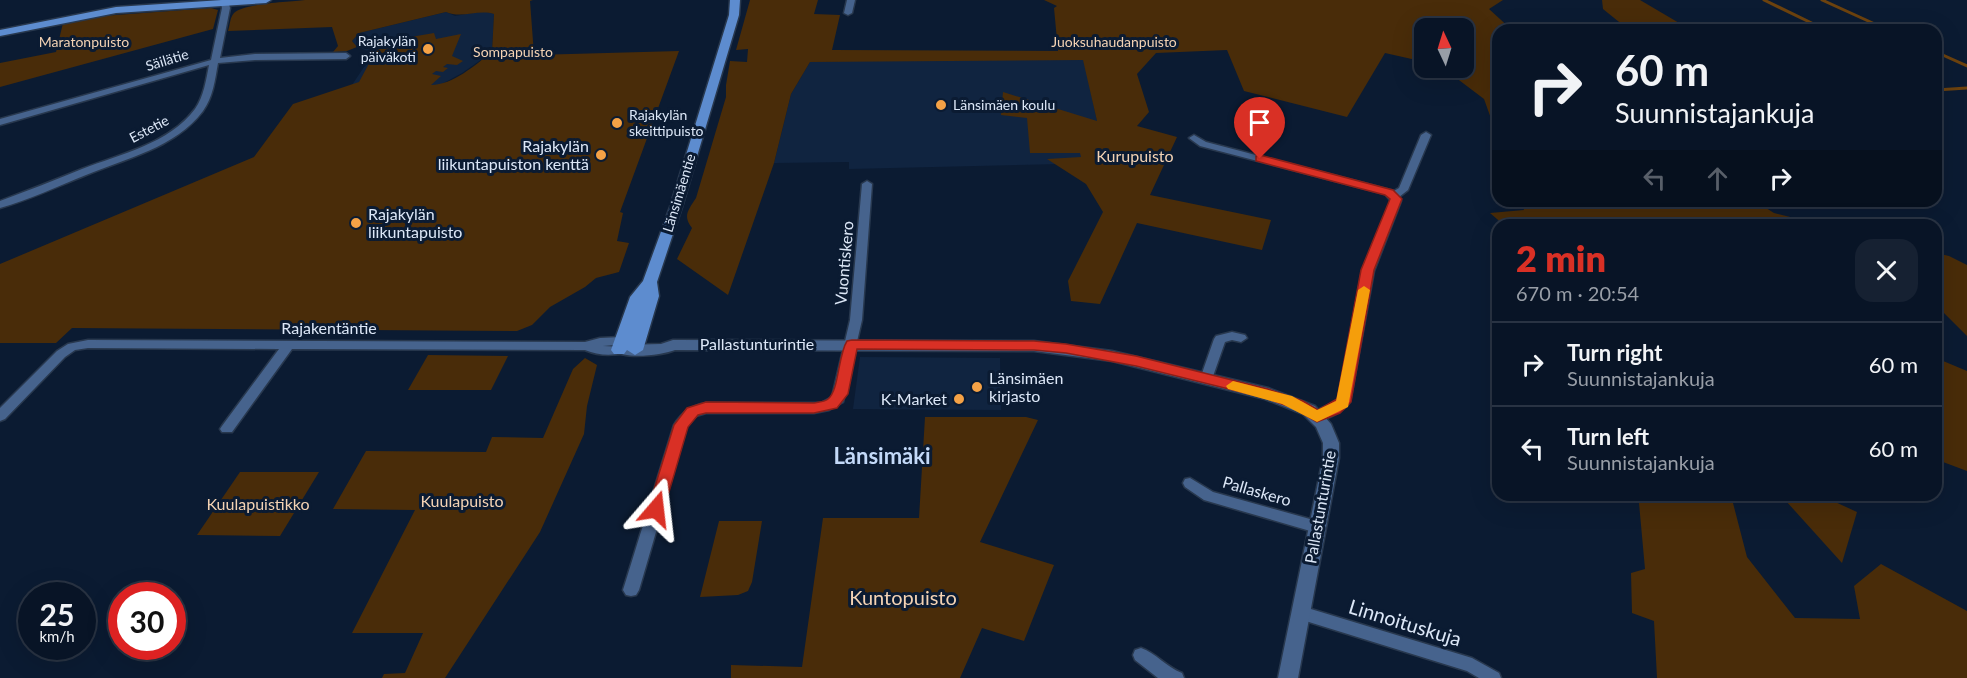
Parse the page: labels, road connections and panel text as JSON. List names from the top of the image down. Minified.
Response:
{"streets":{"main road":["Länsimäentie"],"street":["Säilätie","Estetie","Vuontiskero","Rajakentäntie","Pallastunturintie","Pallaskero","Linnoituskuja"]},"crossings":[["Säilätie","Estetie"],["Länsimäentie","Rajakentäntie"],["Länsimäentie","Pallastunturintie"],["Vuontiskero","Pallastunturintie"],["Rajakentäntie","Pallastunturintie"],["Pallastunturintie","Pallaskero"],["Pallastunturintie","Linnoituskuja"]],"districts":["Länsimäki"],"parks":["Maratonpuisto","Juoksuhaudanpuisto","Sompapuisto","Kurupuisto","Kuulapuisto","Kuulapuistikko","Kuntopuisto"],"places":["Rajakylän päiväkoti","Länsimäen koulu","Rajakylän skeittipuisto","Rajakylän liikuntapuiston kenttä","Rajakylän liikuntapuisto","Länsimäen kirjasto","K-Market"],"north":"top","page":{"turn":["60 m","Suunnistajankuja"],"heading":["2 min","670 m · 20:54"],"list":[{"name":"Turn right","note":"Suunnistajankuja","value":"60 m"},{"name":"Turn left","note":"Suunnistajankuja","value":"60 m"}],"speed":"25 km/h","limit":"30"}}
